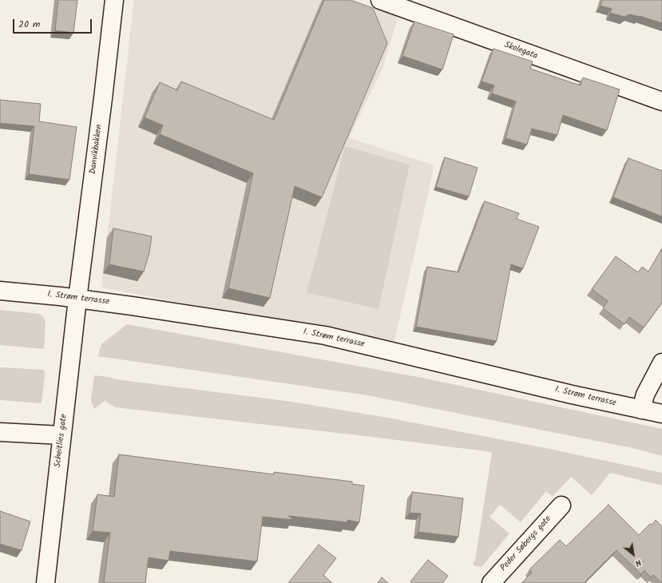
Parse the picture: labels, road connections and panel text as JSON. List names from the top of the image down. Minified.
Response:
{"streets":{"street":["Skolegata","Danvikbakken","1. Strøm terrasse","Scheitlies gate","Peder Søbergs gate"]},"crossings":[["Danvikbakken","1. Strøm terrasse"],["Danvikbakken","Scheitlies gate"],["1. Strøm terrasse","Scheitlies gate"]],"scale_bar":"20 m","north":"bottom right"}
